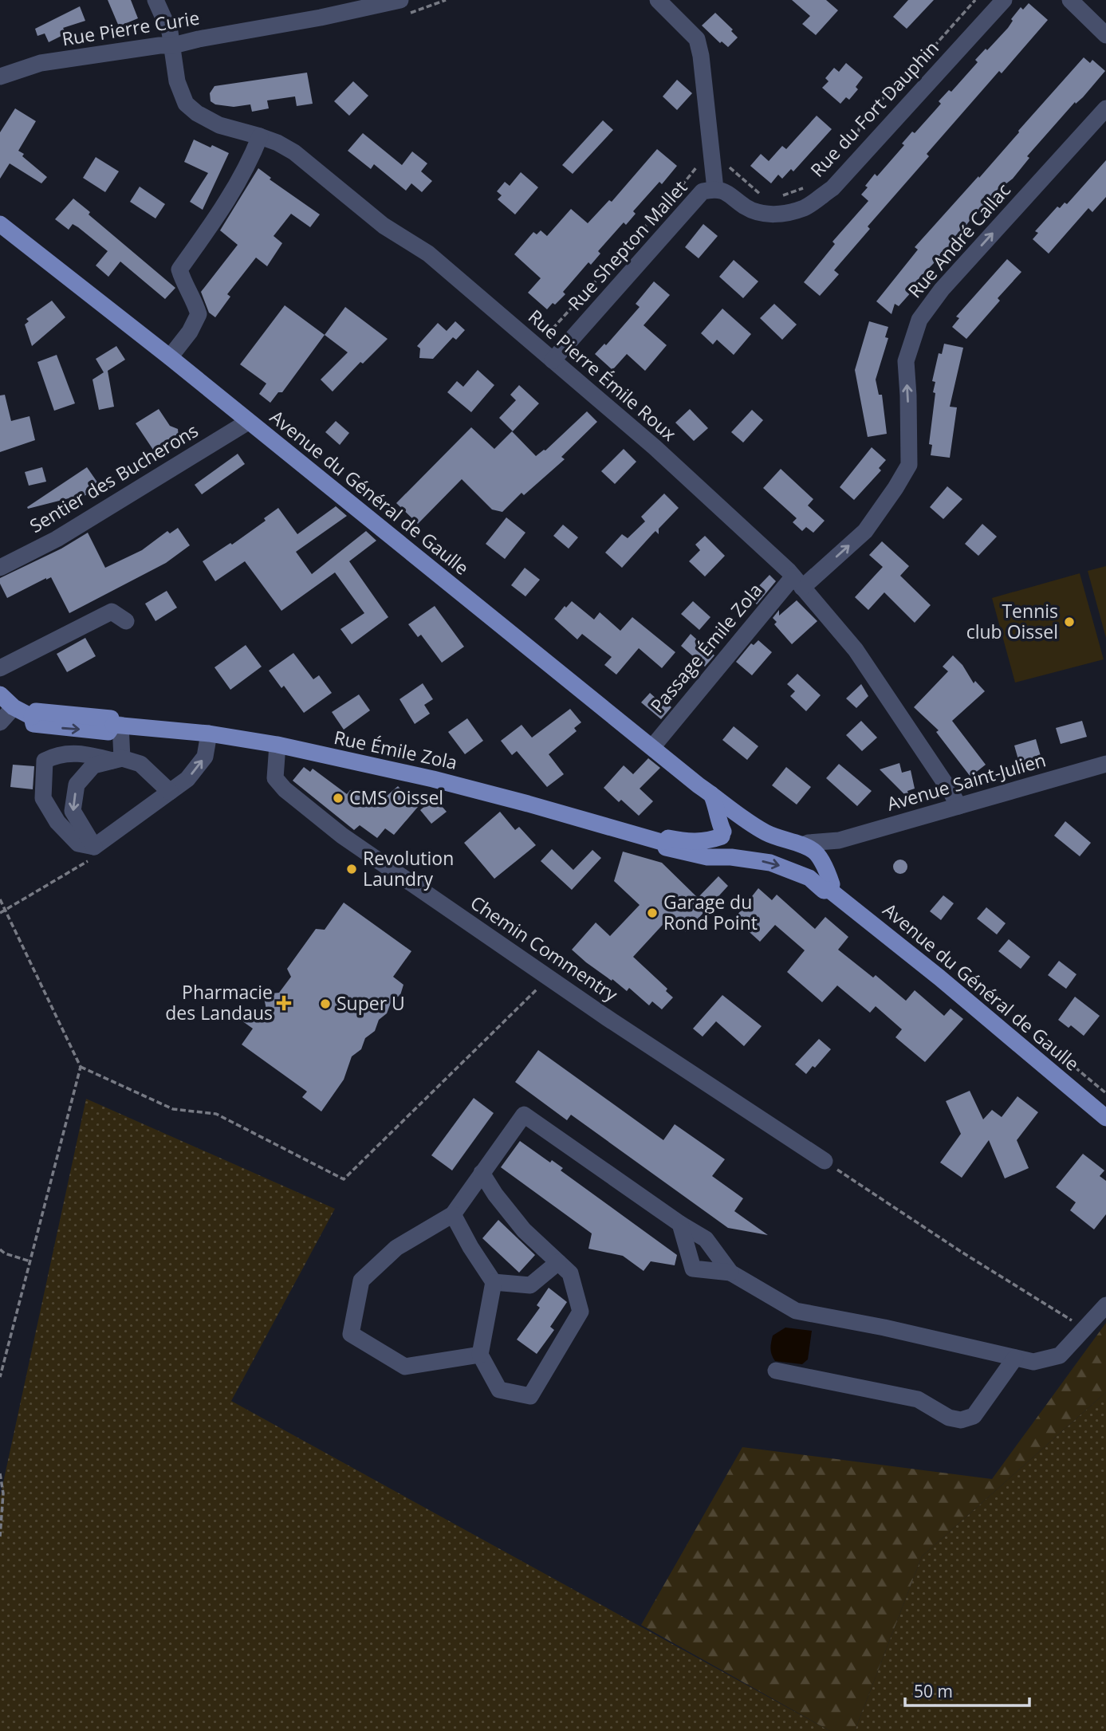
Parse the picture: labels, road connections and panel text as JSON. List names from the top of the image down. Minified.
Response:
{"streets":{"main road":["Avenue du Général de Gaulle","Rue Émile Zola"],"street":["Rue Pierre Curie","Rue du Fort Dauphin","Rue André Callac","Rue Shepton Mallet","Rue Pierre Émile Roux","Sentier des Bucherons","Passage Émile Zola","Avenue Saint-Julien","Chemin Commentry"]},"crossings":[["Rue Pierre Curie","Rue Pierre Émile Roux"],["Rue du Fort Dauphin","Rue Shepton Mallet"],["Rue André Callac","Rue Pierre Émile Roux"],["Rue André Callac","Passage Émile Zola"],["Rue Shepton Mallet","Rue Pierre Émile Roux"],["Rue Pierre Émile Roux","Passage Émile Zola"],["Rue Pierre Émile Roux","Avenue Saint-Julien"],["Sentier des Bucherons","Avenue du Général de Gaulle"],["Avenue du Général de Gaulle","Passage Émile Zola"],["Avenue du Général de Gaulle","Rue Émile Zola"],["Avenue du Général de Gaulle","Avenue Saint-Julien"],["Rue Émile Zola","Chemin Commentry"]],"one_way":["Rue André Callac"],"places":{"other":["Tennis club Oissel","CMS Oissel","Revolution Laundry","Garage du Rond Point","Super U"],"health":["Pharmacie des Landaus"]},"scale_bar":"50 m"}
